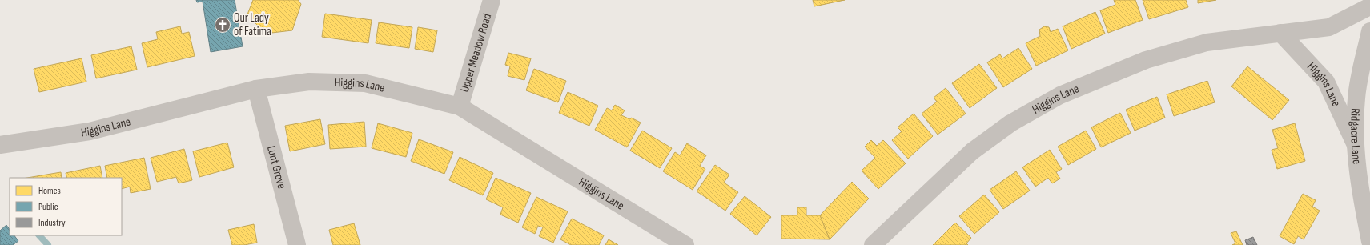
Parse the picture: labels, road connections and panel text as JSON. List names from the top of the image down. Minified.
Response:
{"streets":{"street":["Upper Meadow Road","Higgins Lane","Ridgacre Lane","Lunt Grove"]},"crossings":[["Upper Meadow Road","Higgins Lane"],["Higgins Lane","Ridgacre Lane"],["Higgins Lane","Lunt Grove"]],"places":{"church":["Our Lady of Fatima"]},"legend":["Homes","Public","Industry"]}
